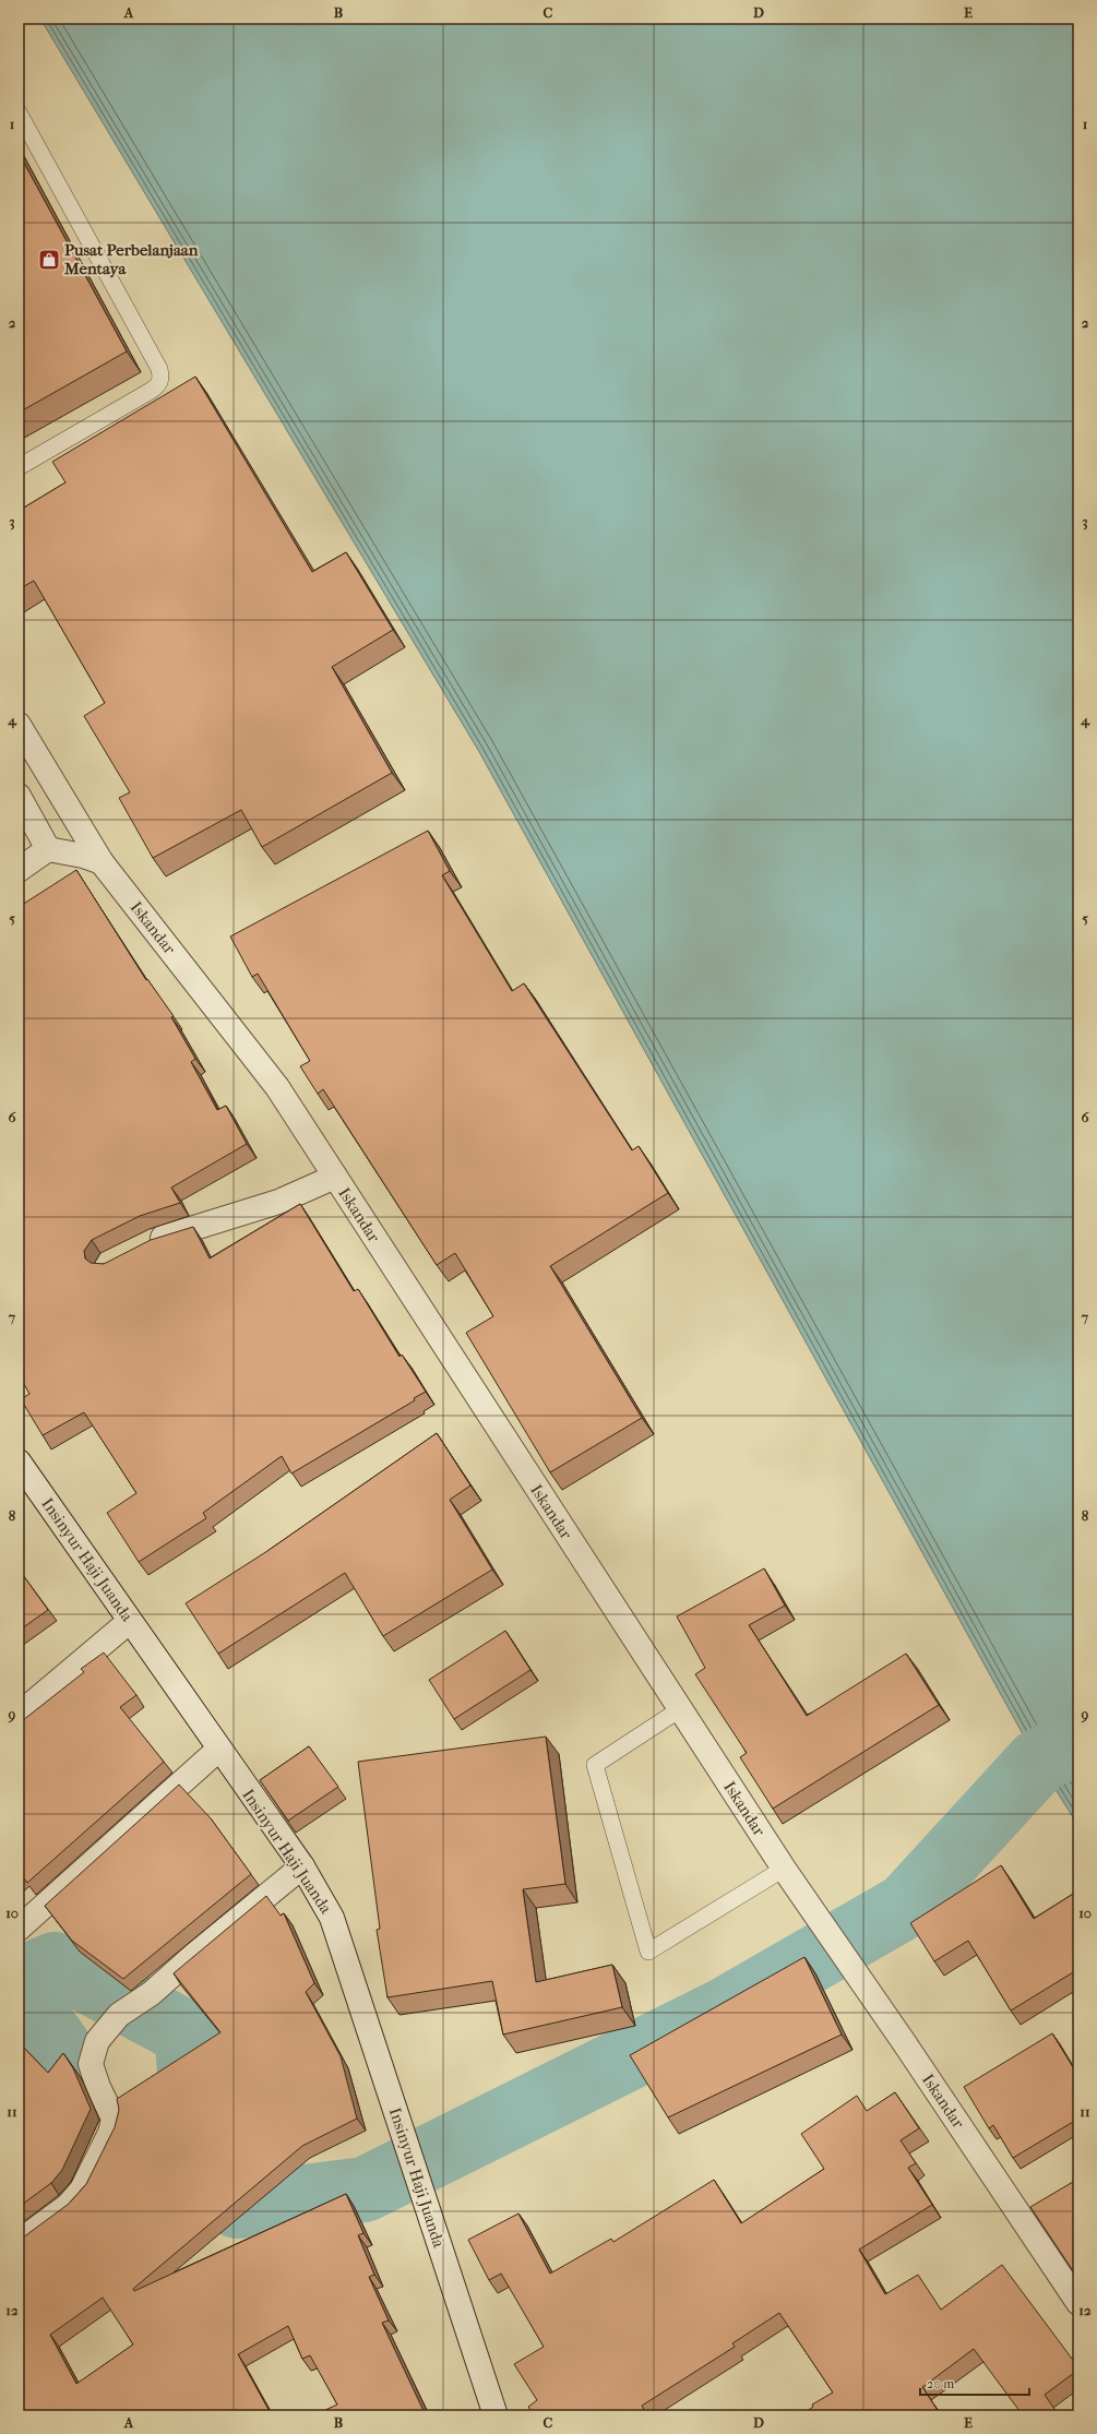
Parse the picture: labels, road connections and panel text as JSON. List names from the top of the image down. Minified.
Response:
{"streets":{"street":["Iskandar","Insinyur Haji Juanda"]},"places":{"shop":["Pusat Perbelanjaan Mentaya"]},"scale_bar":"20 m","grid":{"columns":["A","B","C","D","E"],"rows":["1","2","3","4","5","6","7","8","9","10","11","12"]}}
